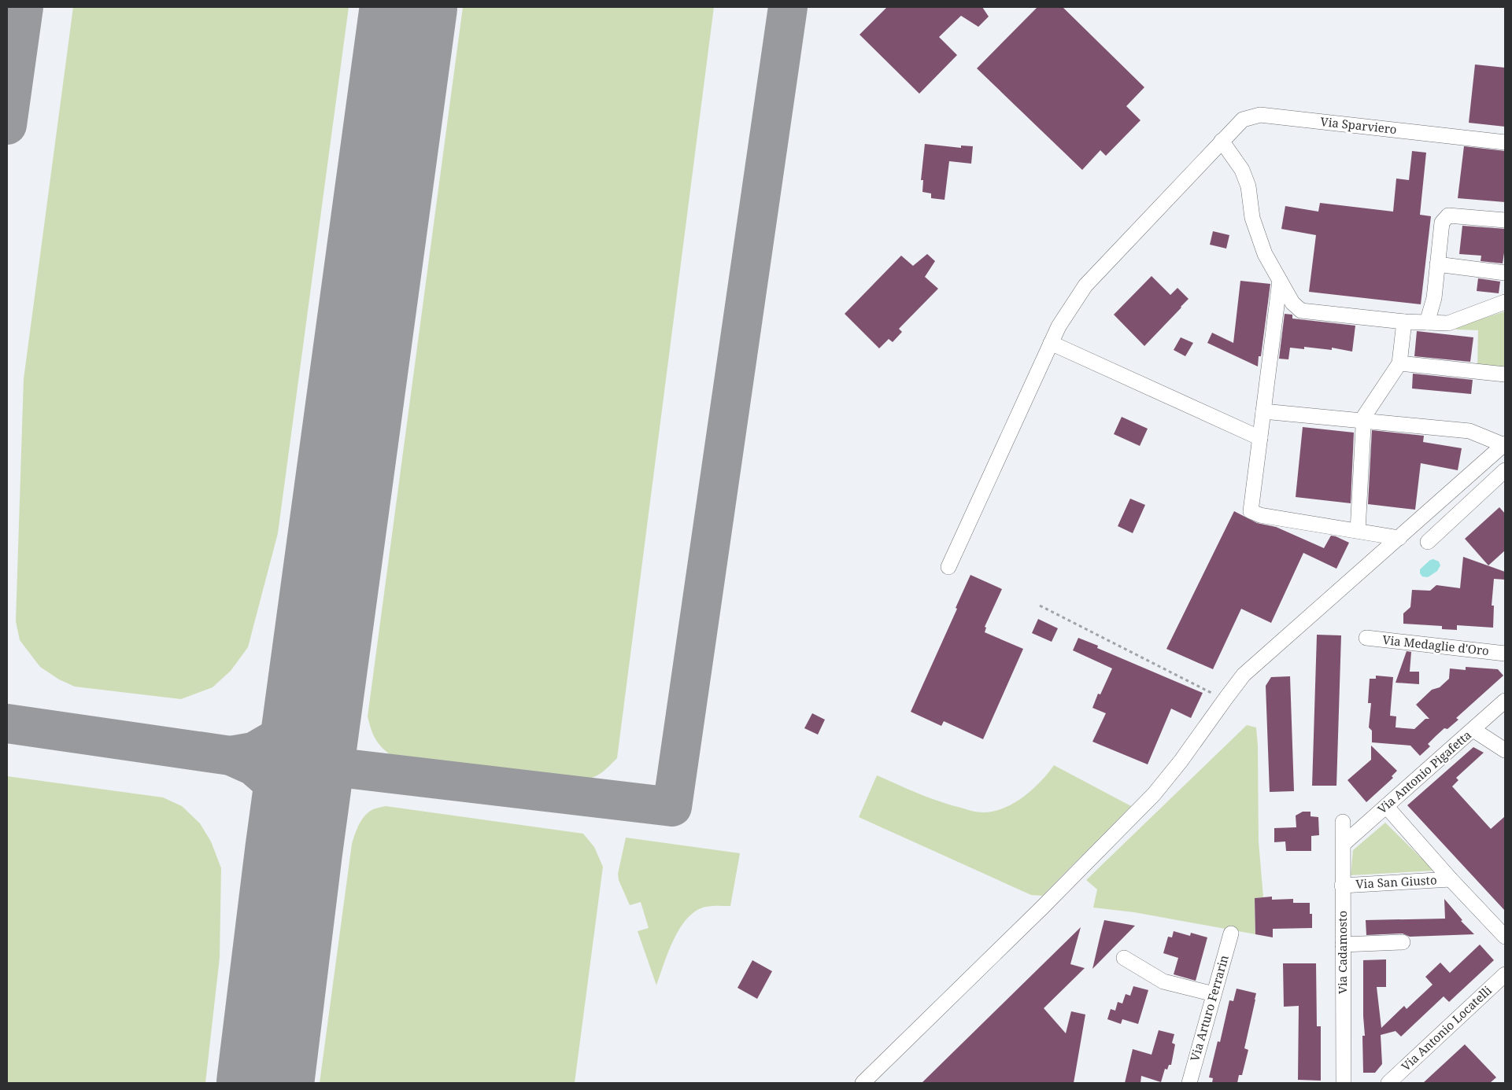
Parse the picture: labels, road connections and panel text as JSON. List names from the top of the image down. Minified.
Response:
{"streets":{"street":["Via Sparviero","Via Medaglie d'Oro","Via Antonio Pigafetta","Via San Giusto","Via Cadamosto","Via Arturo Ferrarin","Via Antonio Locatelli"]},"crossings":[["Via Antonio Pigafetta","Via San Giusto"],["Via Antonio Pigafetta","Via Cadamosto"],["Via San Giusto","Via Cadamosto"]]}
